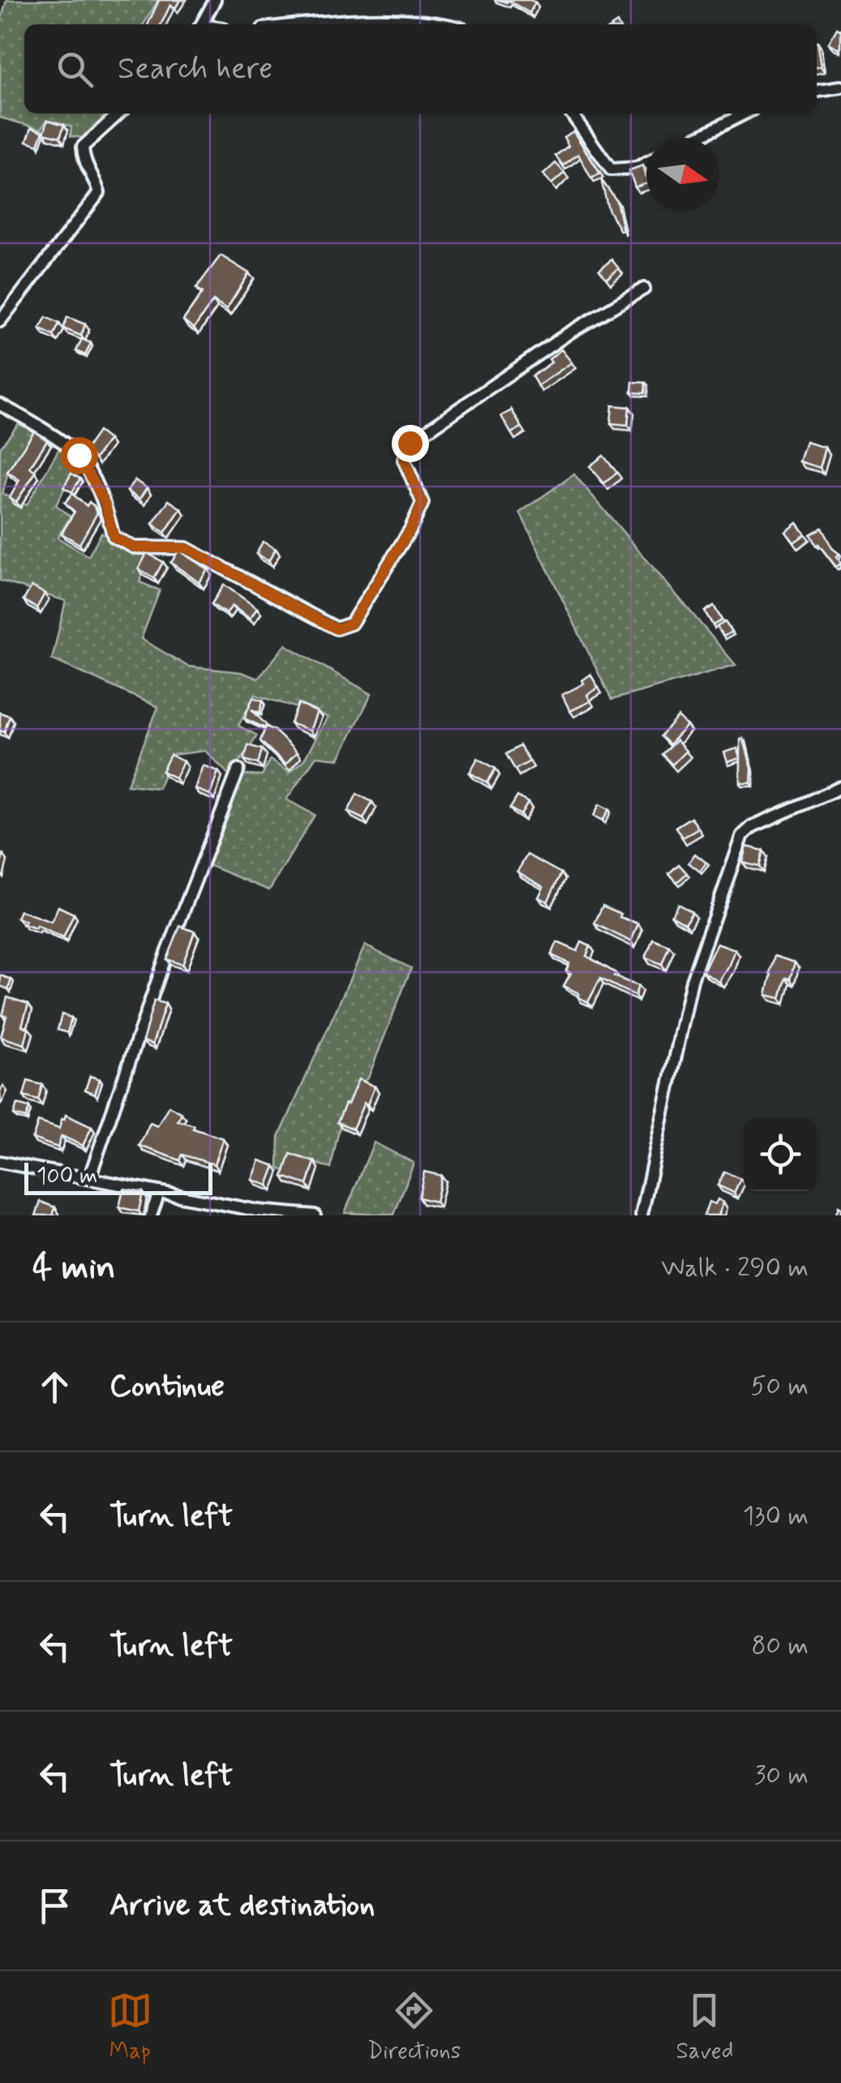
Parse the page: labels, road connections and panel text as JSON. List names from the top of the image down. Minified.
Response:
{"scale_bar":"100 m","north":"right","page":{"search":"Search here","scale":"100 m","heading":["4 min","Walk · 290 m"],"list":[["Continue","50 m"],["Turn left","130 m"],["Turn left","80 m"],["Turn left","30 m"],"Arrive at destination"],"nav":["Map","Directions","Saved"]}}
